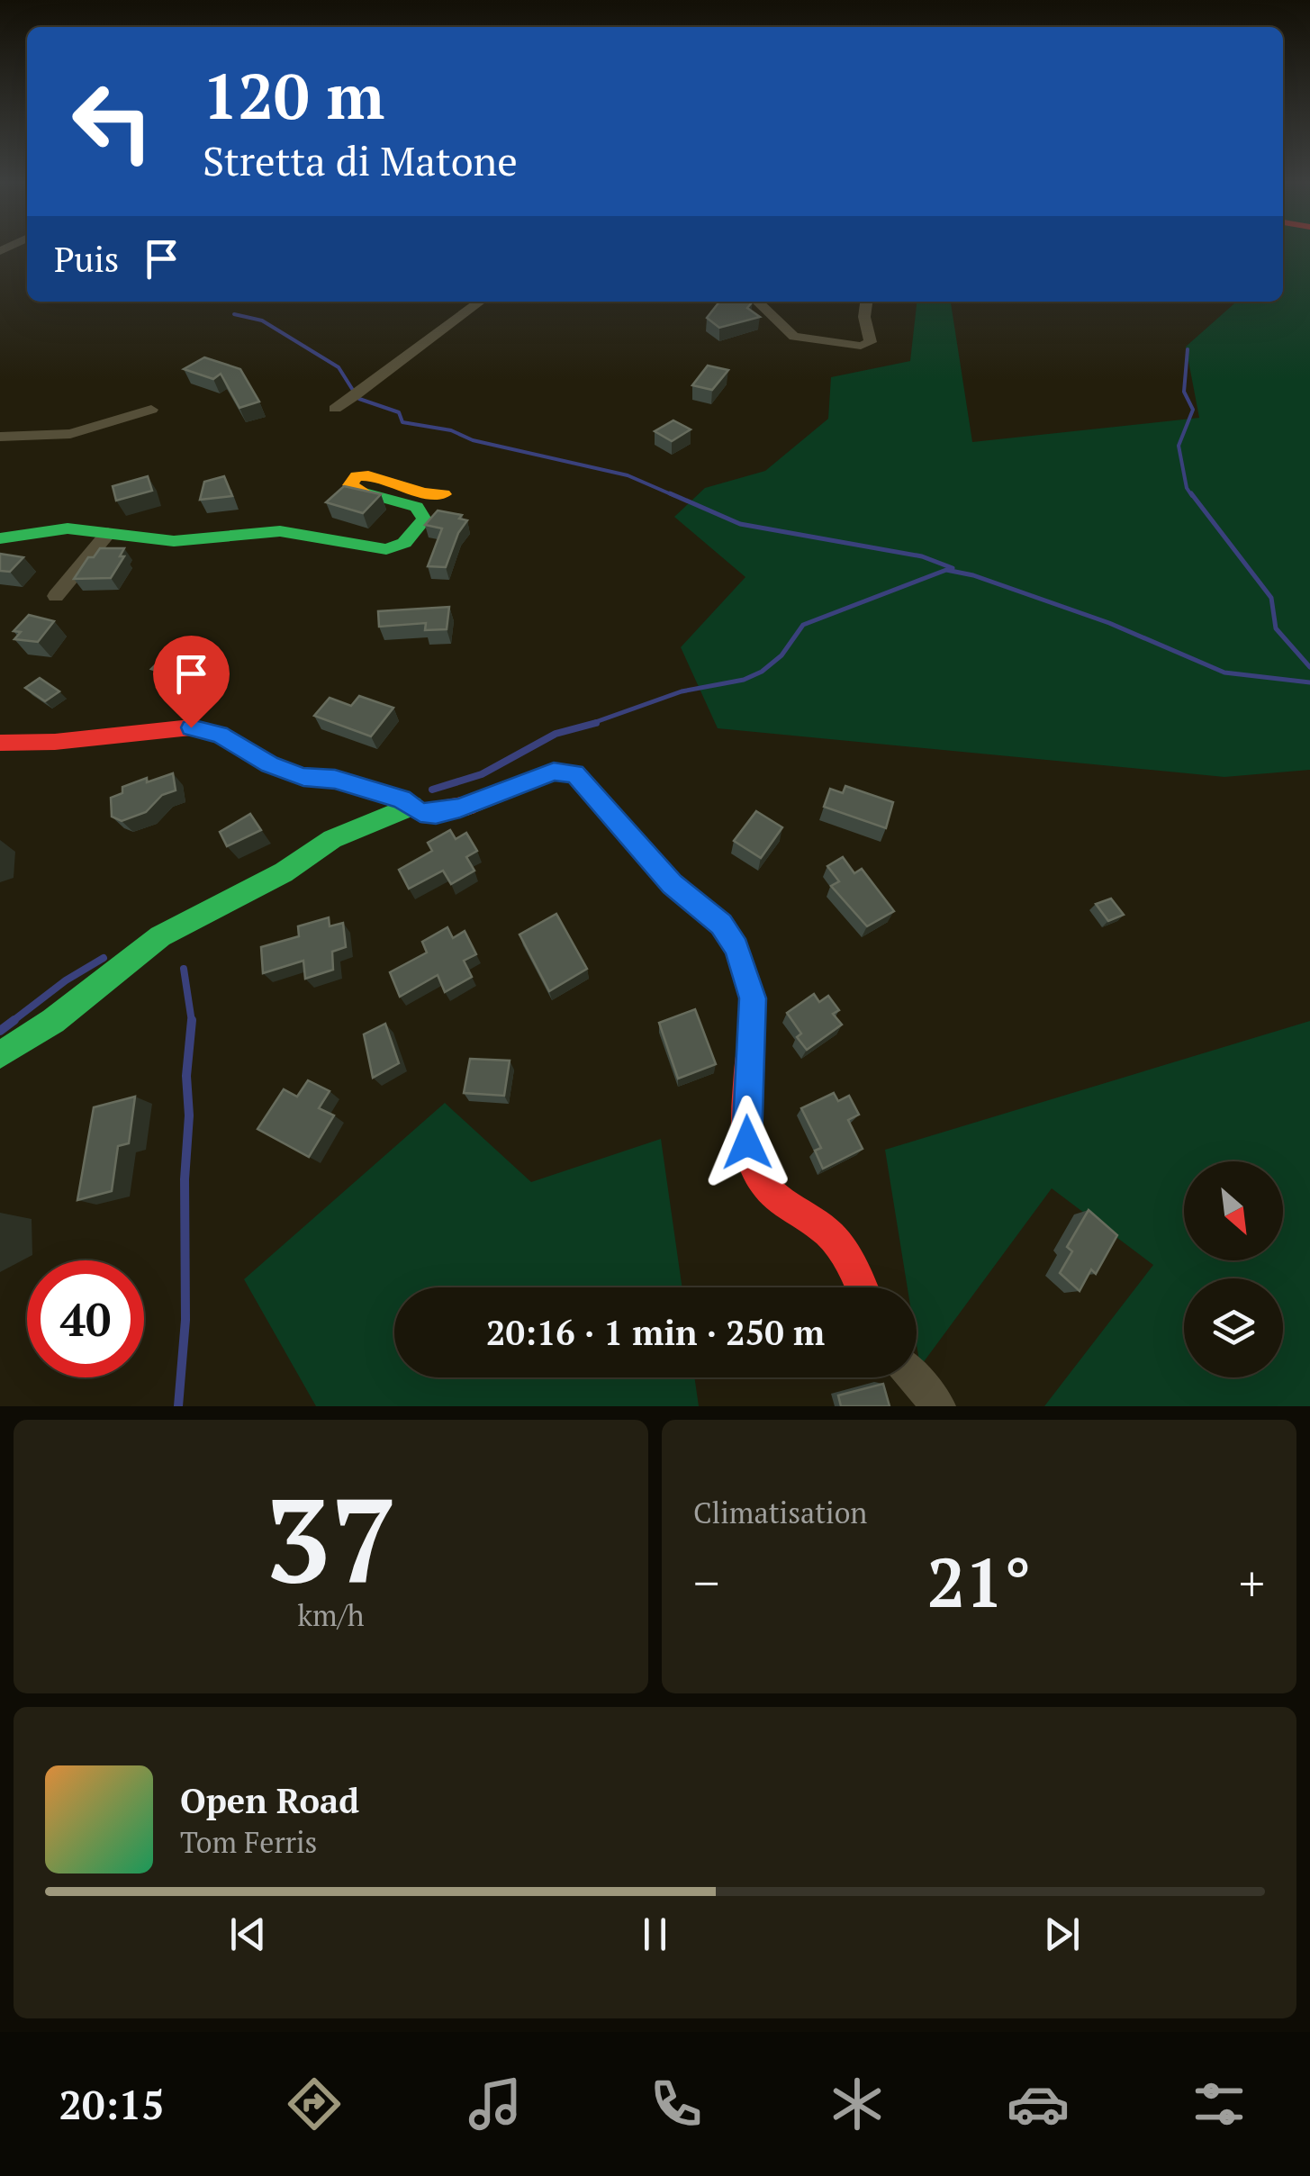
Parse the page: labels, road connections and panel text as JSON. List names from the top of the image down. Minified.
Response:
{"north":"bottom right","page":{"turn":["120 m","Stretta di Matone"],"then":"Puis","limit":"40","trip":"20:16 · 1 min · 250 m","tile":[["37","km/h"],"Climatisation"],"heat":["−","21°","+"],"song":["Open Road","Tom Ferris"],"tabs":"20:15"}}
